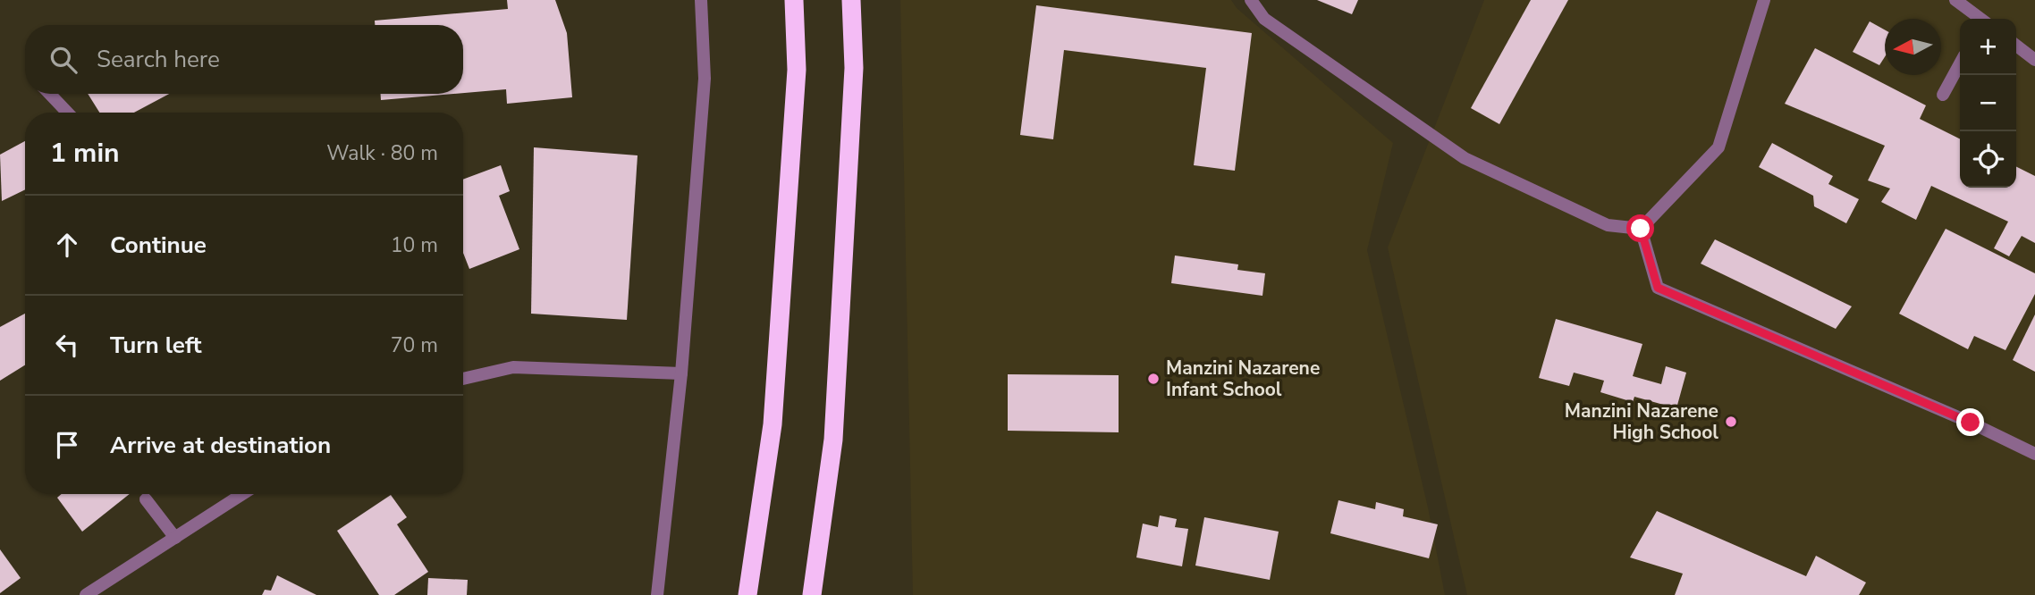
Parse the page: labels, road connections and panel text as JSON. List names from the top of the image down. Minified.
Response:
{"places":["Manzini Nazarene Infant School","Manzini Nazarene High School"],"north":"left","page":{"map_buttons":["+","−"],"search":"Search here","heading":["1 min","Walk · 80 m"],"list":[["Continue","10 m"],["Turn left","70 m"],"Arrive at destination"]}}
